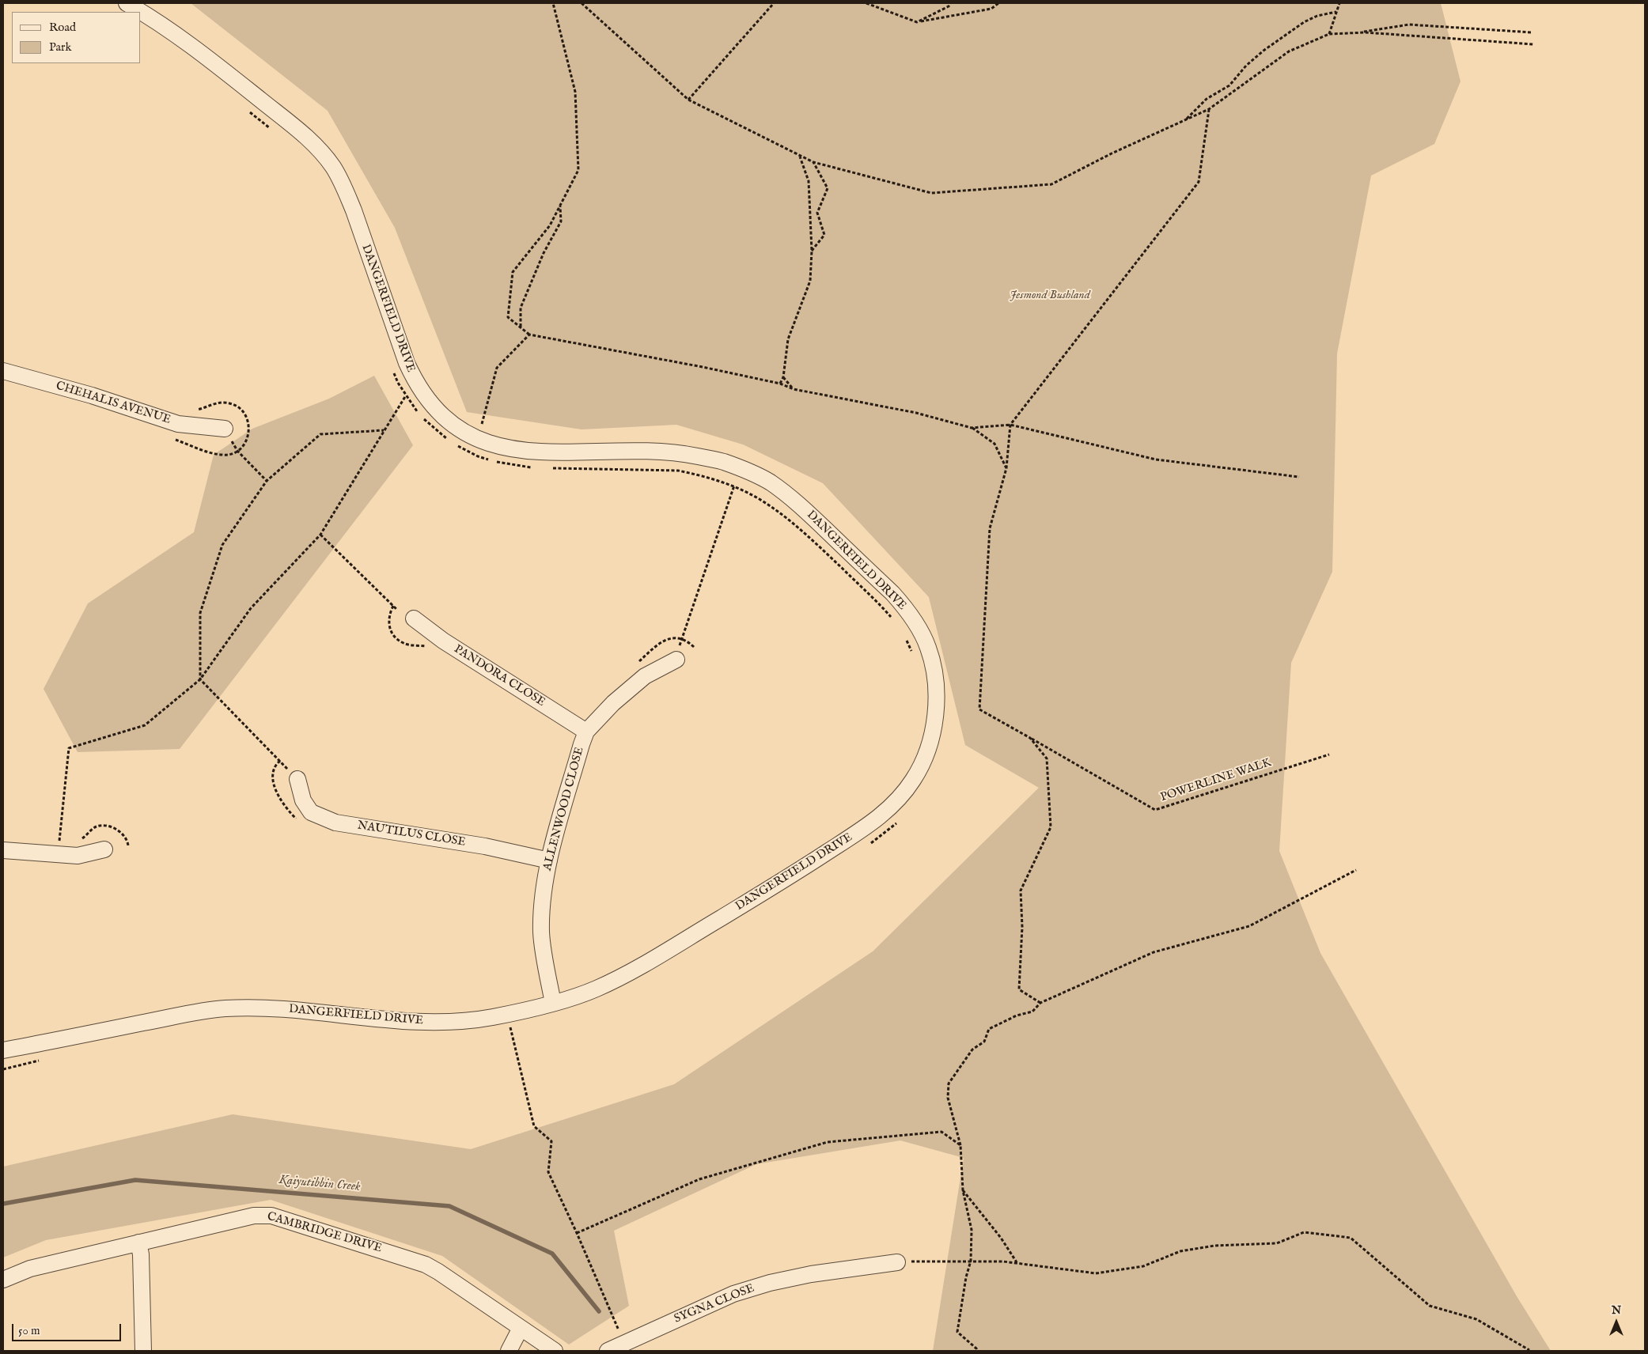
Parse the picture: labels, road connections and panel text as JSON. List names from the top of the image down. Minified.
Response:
{"streets":{"street":["DANGERFIELD DRIVE","CHEHALIS AVENUE","PANDORA CLOSE","ALLENWOOD CLOSE","NAUTILUS CLOSE","CAMBRIDGE DRIVE","SYGNA CLOSE"],"path":["POWERLINE WALK"]},"crossings":[["DANGERFIELD DRIVE","ALLENWOOD CLOSE"],["PANDORA CLOSE","ALLENWOOD CLOSE"],["ALLENWOOD CLOSE","NAUTILUS CLOSE"]],"water":["Kaiyutibbin Creek"],"parks":["Jesmond Bushland"],"legend":["Road","Park"],"scale_bar":"50 m","north":"top"}
